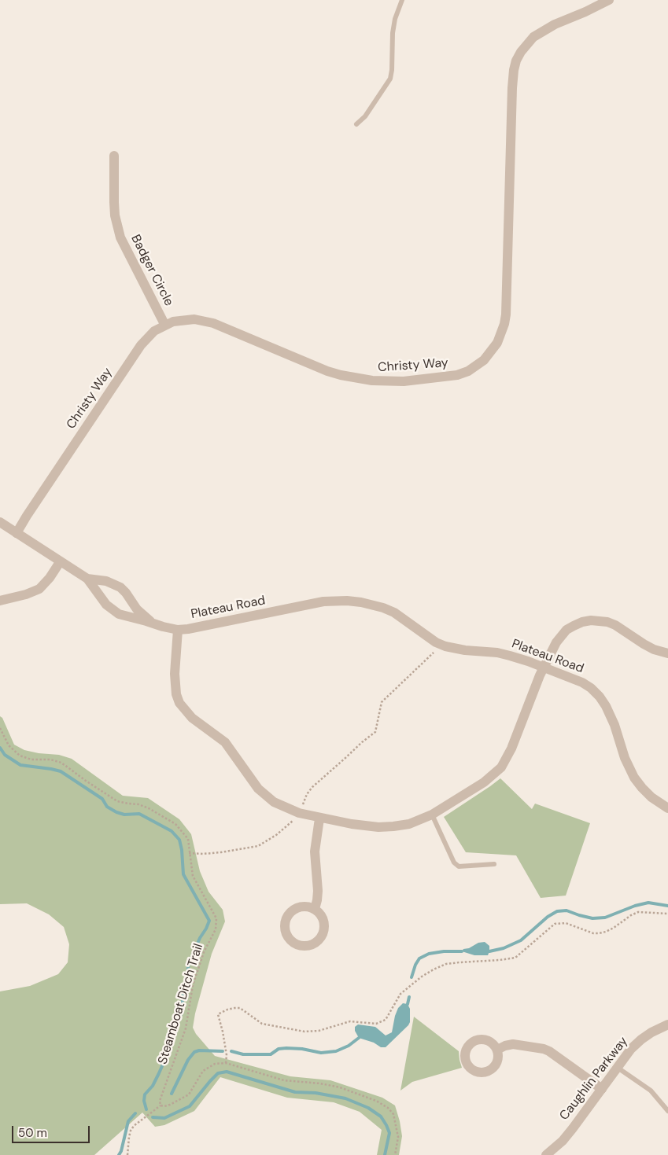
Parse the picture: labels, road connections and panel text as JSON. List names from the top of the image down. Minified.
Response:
{"streets":{"street":["Badger Circle","Christy Way","Plateau Road","Caughlin Parkway"],"path":["Steamboat Ditch Trail"]},"crossings":[["Badger Circle","Christy Way"],["Christy Way","Plateau Road"]],"scale_bar":"50 m"}
